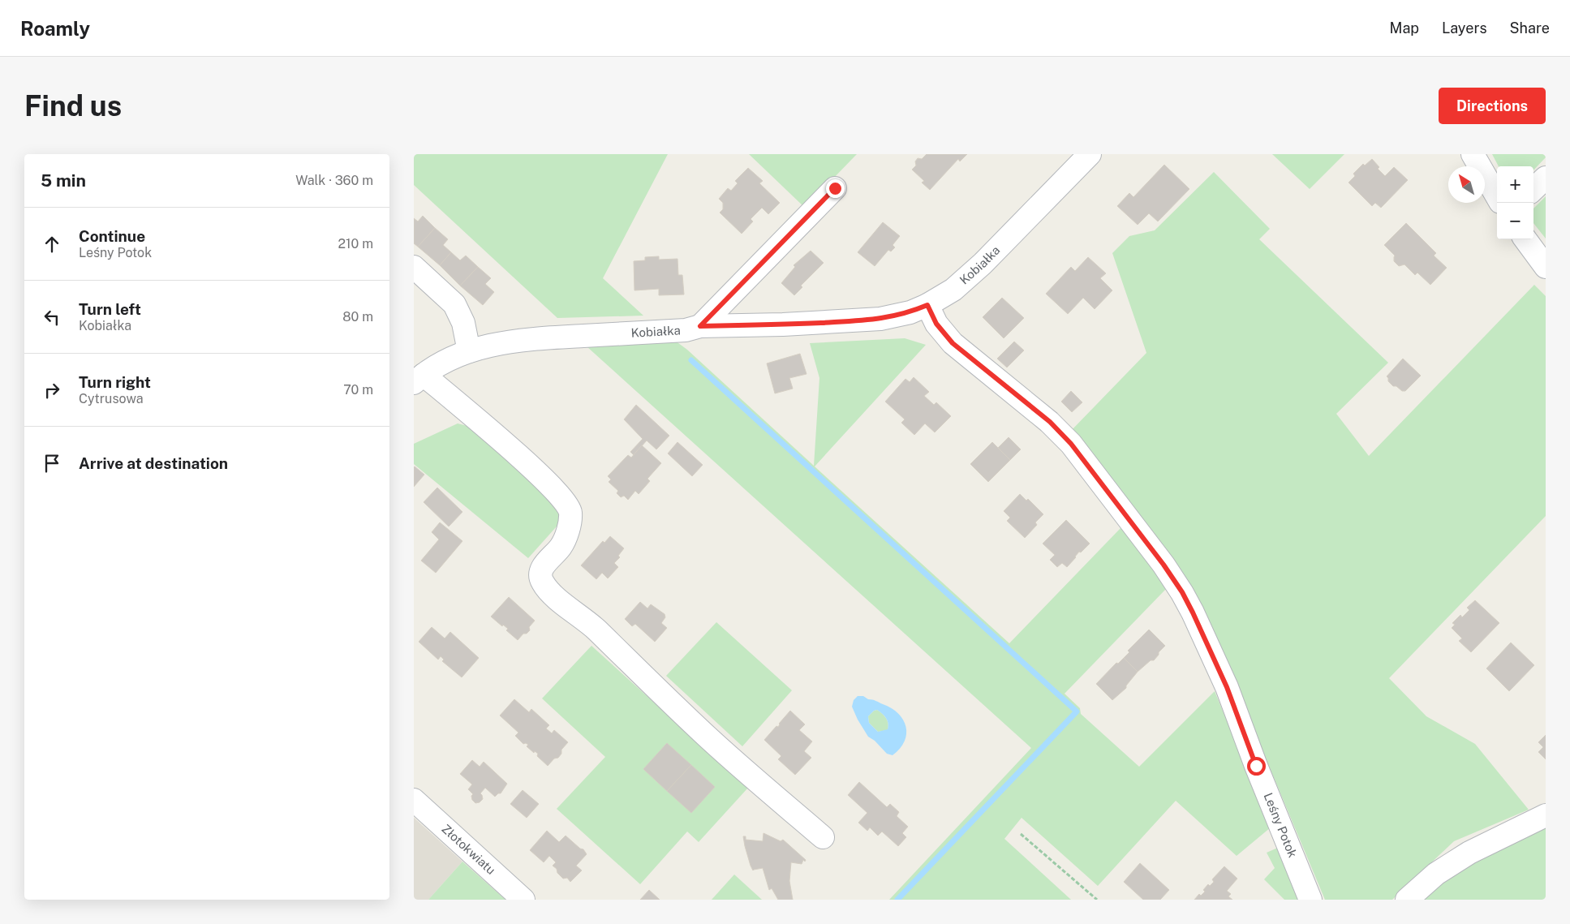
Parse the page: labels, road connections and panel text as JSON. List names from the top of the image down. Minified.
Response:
{"streets":{"street":["Kobiałka","Leśny Potok","Złotokwiatu"]},"crossings":[["Kobiałka","Leśny Potok"]],"north":"top left","page":{"header":"Roamly","nav":["Map","Layers","Share"],"buttons":"Directions","title":"Find us","heading":["5 min","Walk · 360 m"],"map_buttons":["+","−"],"list":[["Continue","Leśny Potok","210 m"],["Turn left","Kobiałka","80 m"],["Turn right","Cytrusowa","70 m"],"Arrive at destination"]}}
